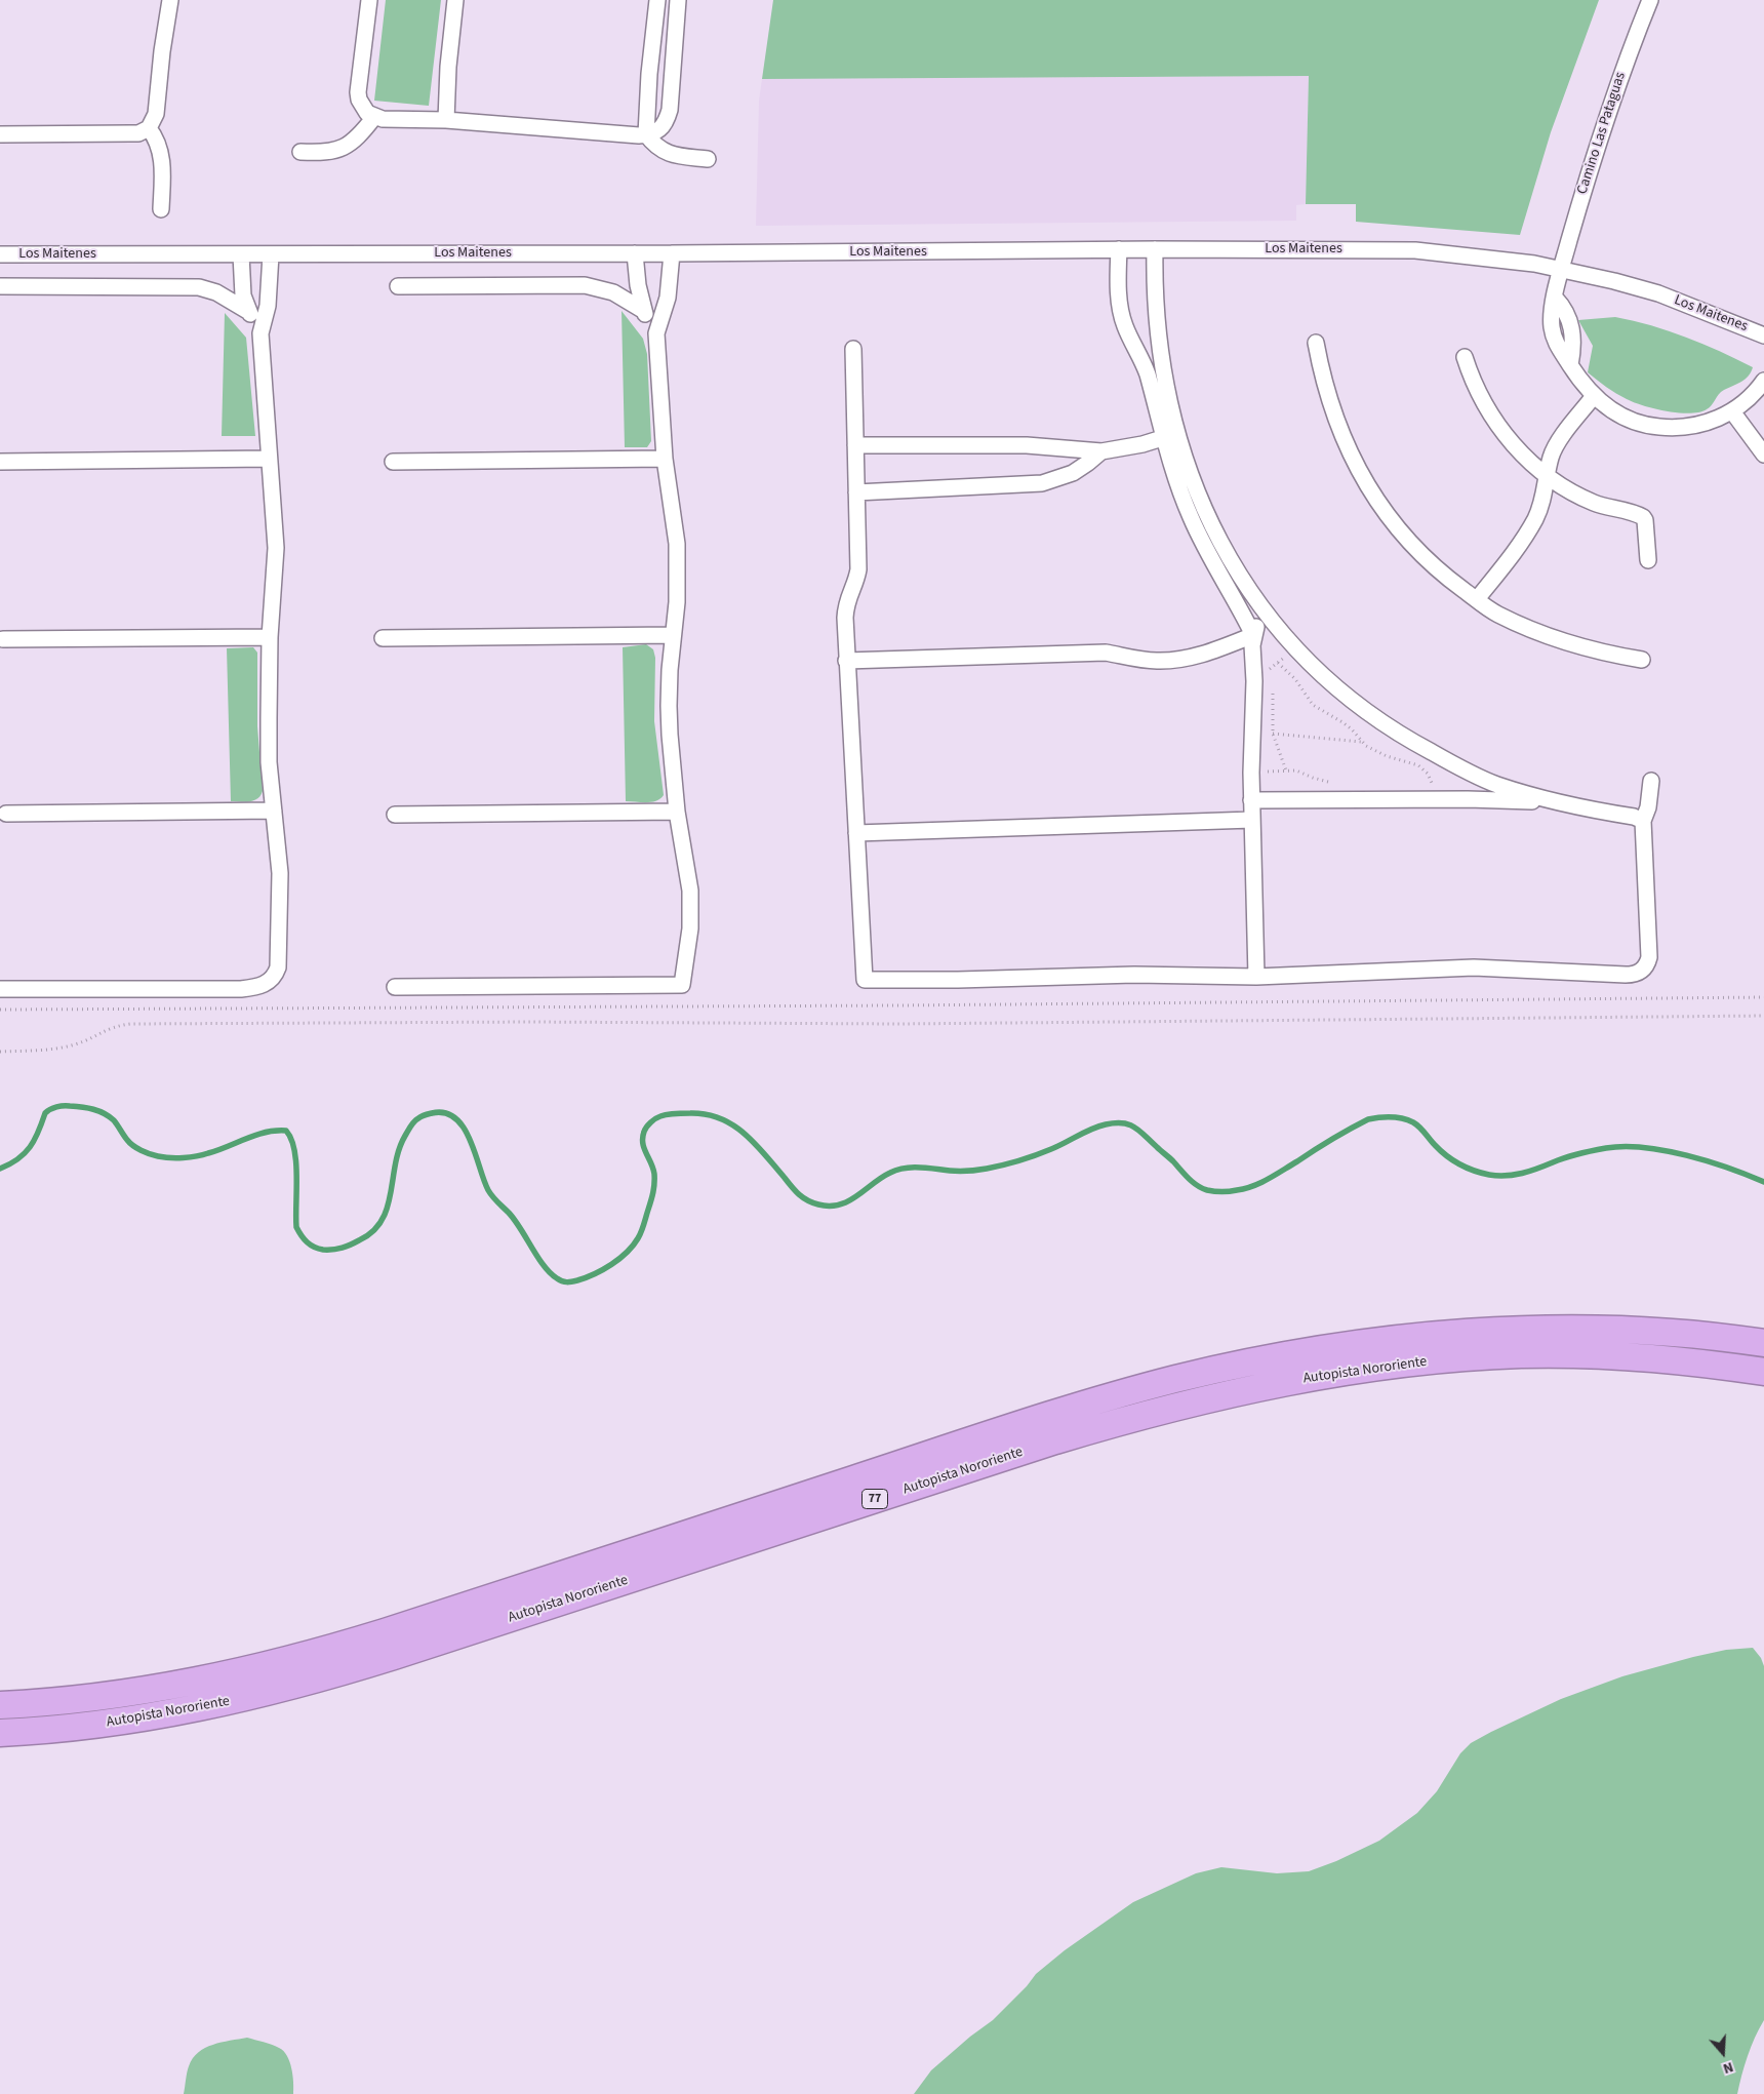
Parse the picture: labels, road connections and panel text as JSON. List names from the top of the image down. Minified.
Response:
{"streets":{"highway":["Autopista Nororiente","77"],"street":["Camino Las Pataguas","Los Maitenes"]},"crossings":[["Camino Las Pataguas","Los Maitenes"]],"north":"bottom"}
